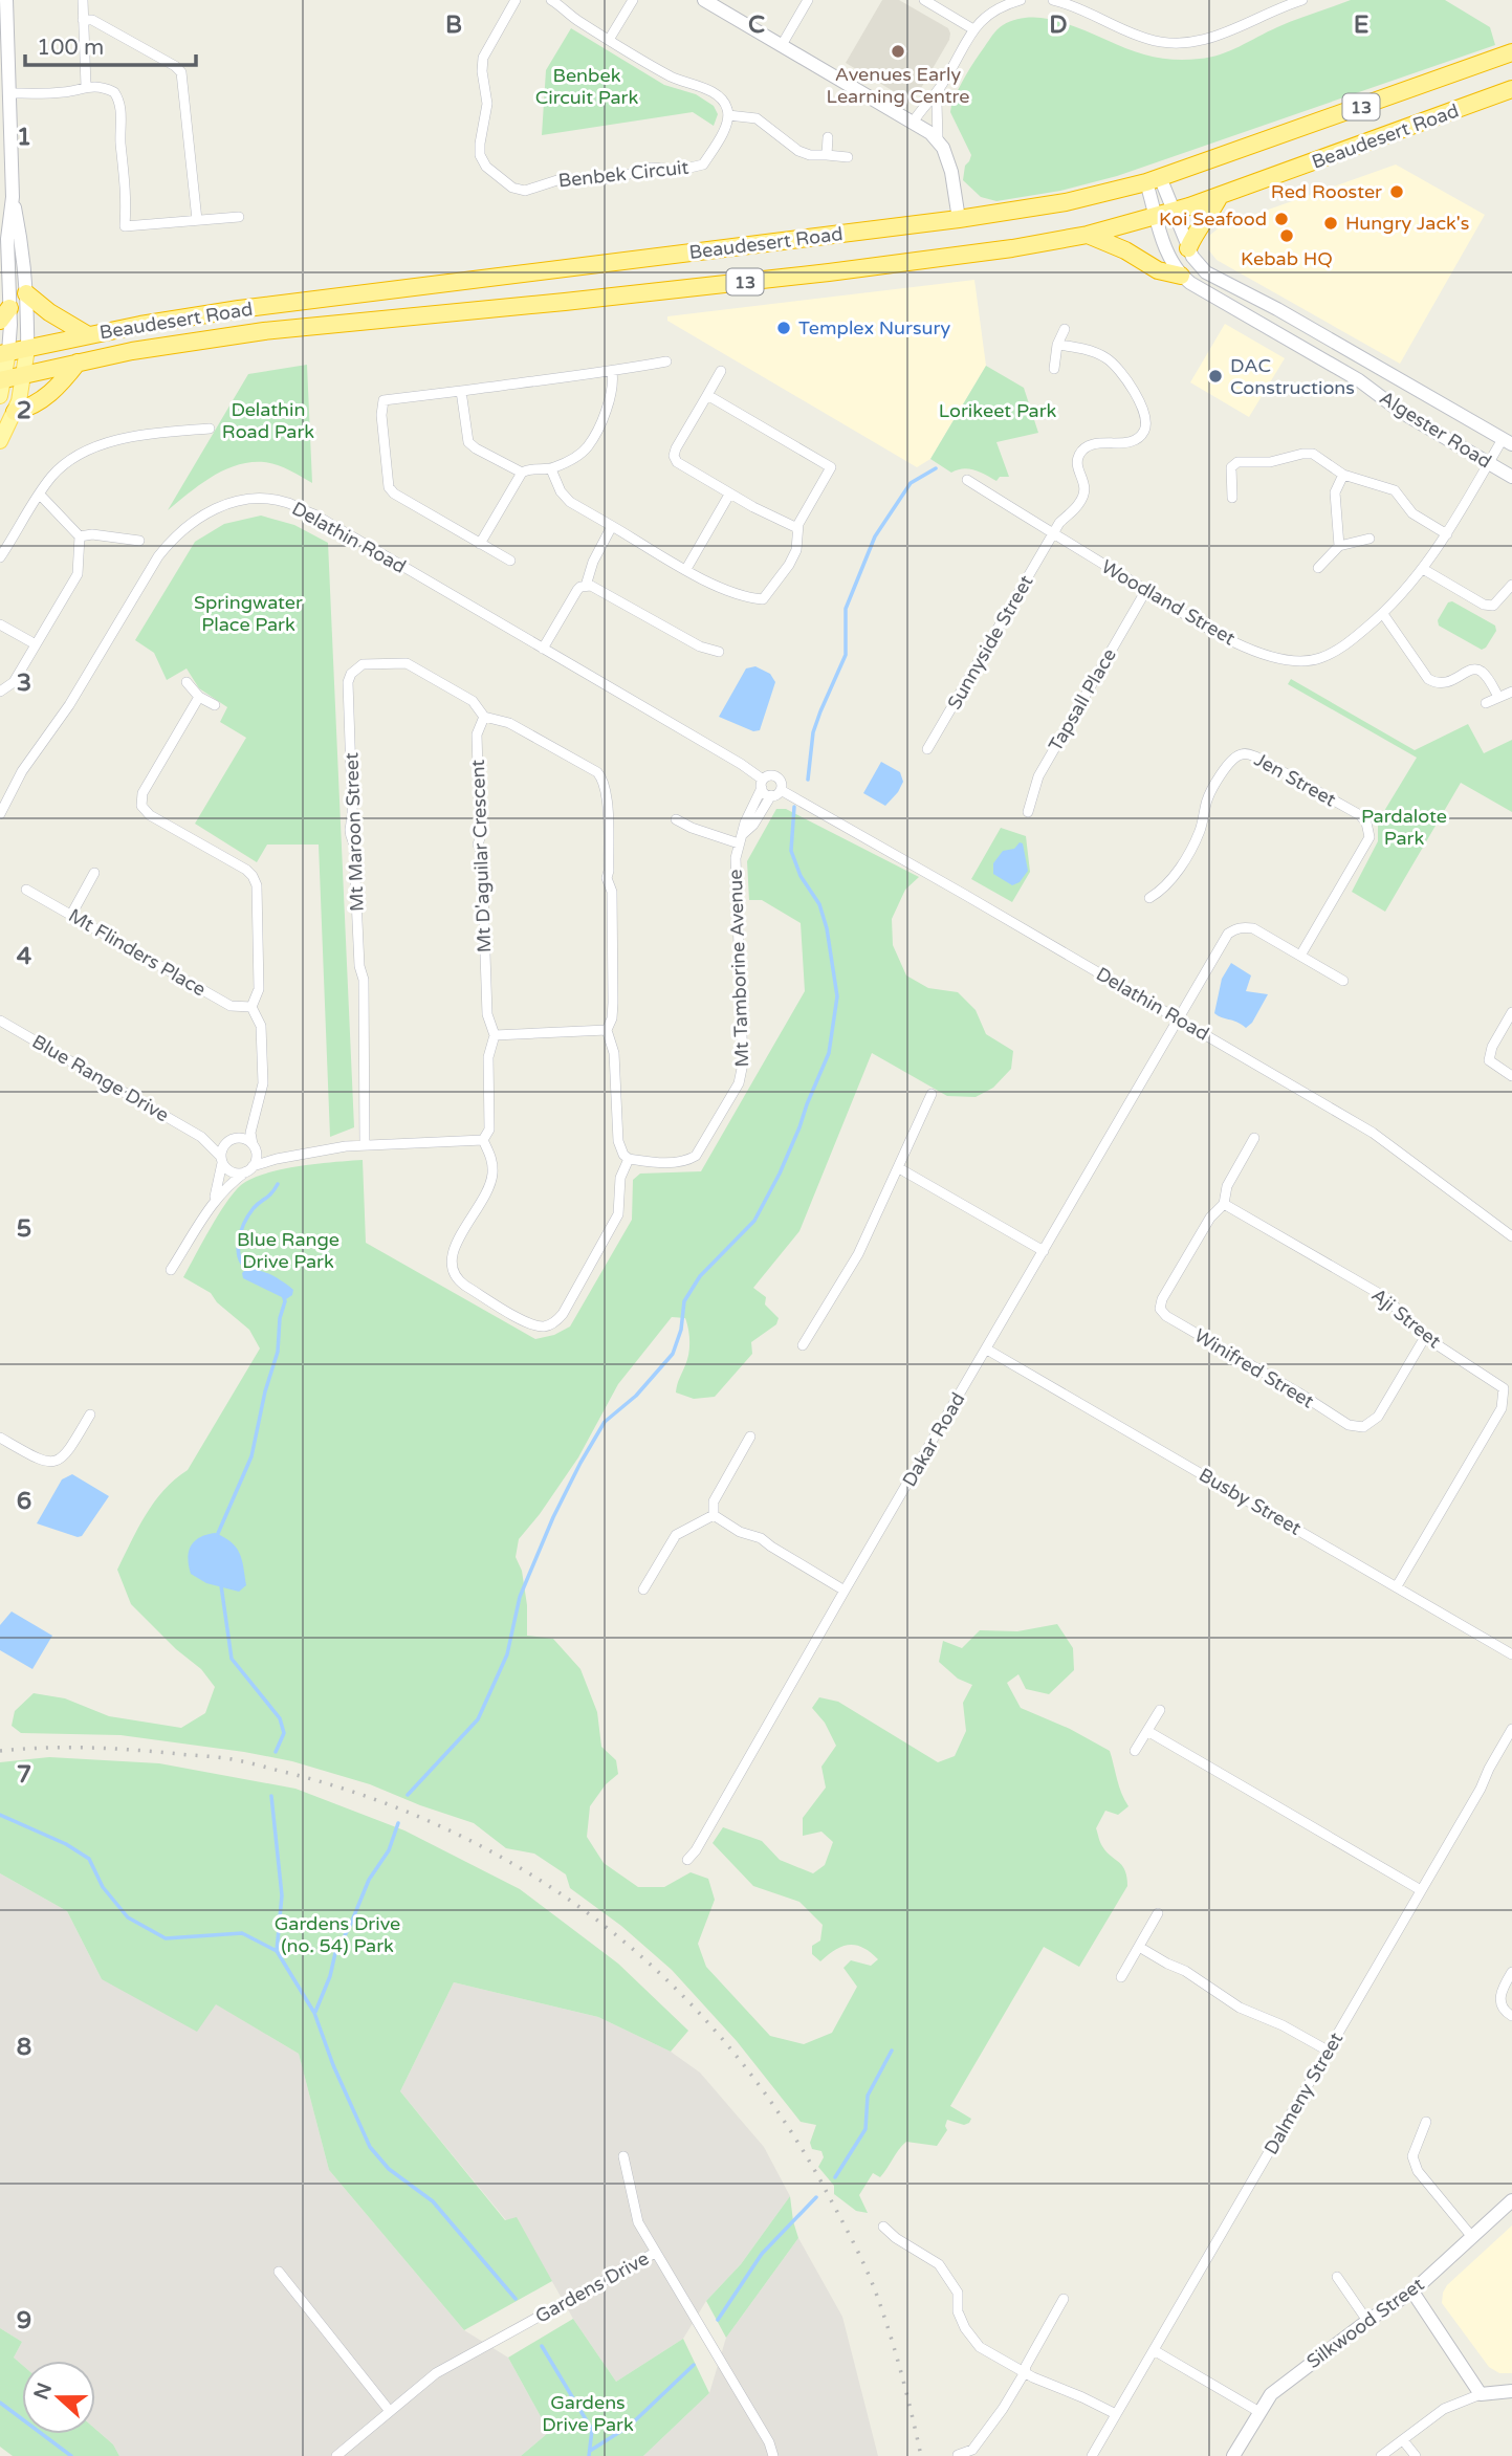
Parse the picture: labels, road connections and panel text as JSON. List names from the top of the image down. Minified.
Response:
{"streets":{"highway":["13","Beaudesert Road"],"street":["Benbek Circuit","Algester Road","Delathin Road","Woodland Street","Sunnyside Street","Tapsall Place","Jen Street","Mt Maroon Street","Mt D'aguilar Crescent","Mt Flinders Place","Mt Tamborine Avenue","Blue Range Drive","Aji Street","Winifred Street","Dakar Road","Busby Street","Dalmeny Street","Gardens Drive","Silkwood Street"]},"crossings":[["Beaudesert Road","Algester Road"],["Algester Road","Woodland Street"],["Delathin Road","Dakar Road"],["Woodland Street","Sunnyside Street"],["Woodland Street","Tapsall Place"],["Jen Street","Dakar Road"],["Mt Maroon Street","Mt D'aguilar Crescent"],["Aji Street","Winifred Street"],["Aji Street","Busby Street"],["Dakar Road","Busby Street"]],"parks":["Benbek Circuit Park","Delathin Road Park","Lorikeet Park","Springwater Place Park","Pardalote Park","Blue Range Drive Park","Gardens Drive (no. 54) Park","Gardens Drive Park"],"places":["Avenues Early Learning Centre","Red Rooster","Koi Seafood","Hungry Jack's","Kebab HQ","Templex Nursury","DAC Constructions"],"scale_bar":"100 m","north":"left","grid":{"columns":["B","C","D","E"],"rows":["1","2","3","4","5","6","7","8","9"]}}
